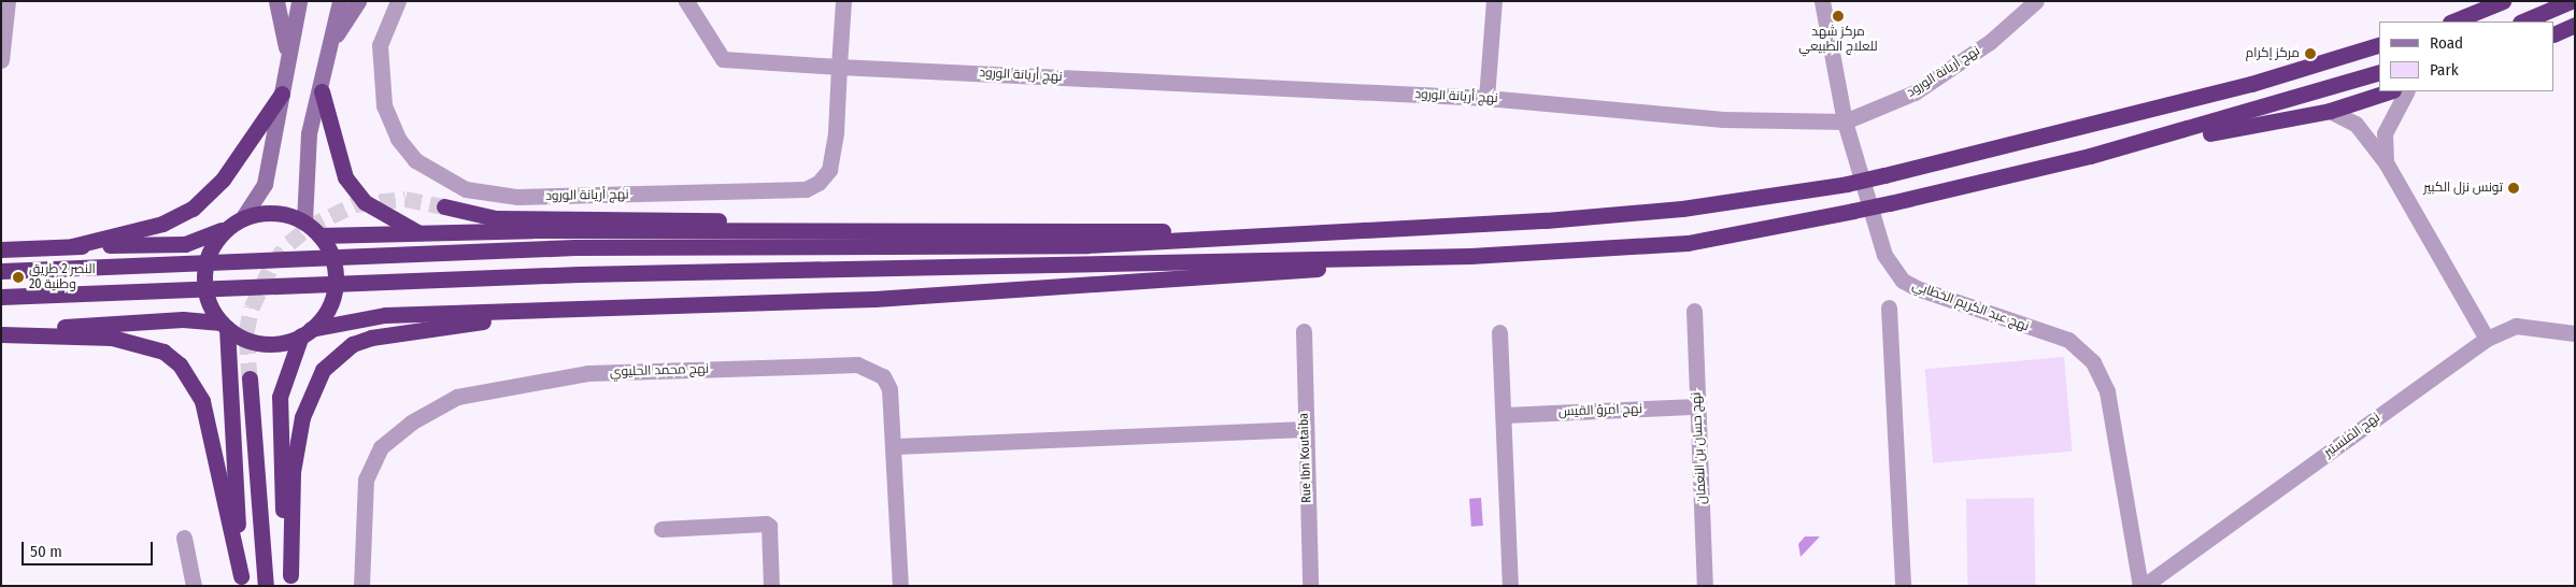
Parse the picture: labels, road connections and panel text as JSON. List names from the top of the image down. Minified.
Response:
{"streets":{"street":["نهج أريانة الورود","نهج عبد الكريم الخطابي","نهج محمد الحليوي","نهج امرؤ القيس","نهج المنستير","نهج حسان بن النعمان","Rue Ibn Koutaiba"]},"crossings":[["نهج أريانة الورود","نهج عبد الكريم الخطابي"],["نهج عبد الكريم الخطابي","نهج المنستير"],["نهج امرؤ القيس","نهج حسان بن النعمان"]],"places":["مركز شهد للعلاج الطبيعي","مركز إكرام","تونس نزل الكبير","النصر 2 طريق وطنية 20"],"legend":["Road","Park"],"scale_bar":"50 m"}
